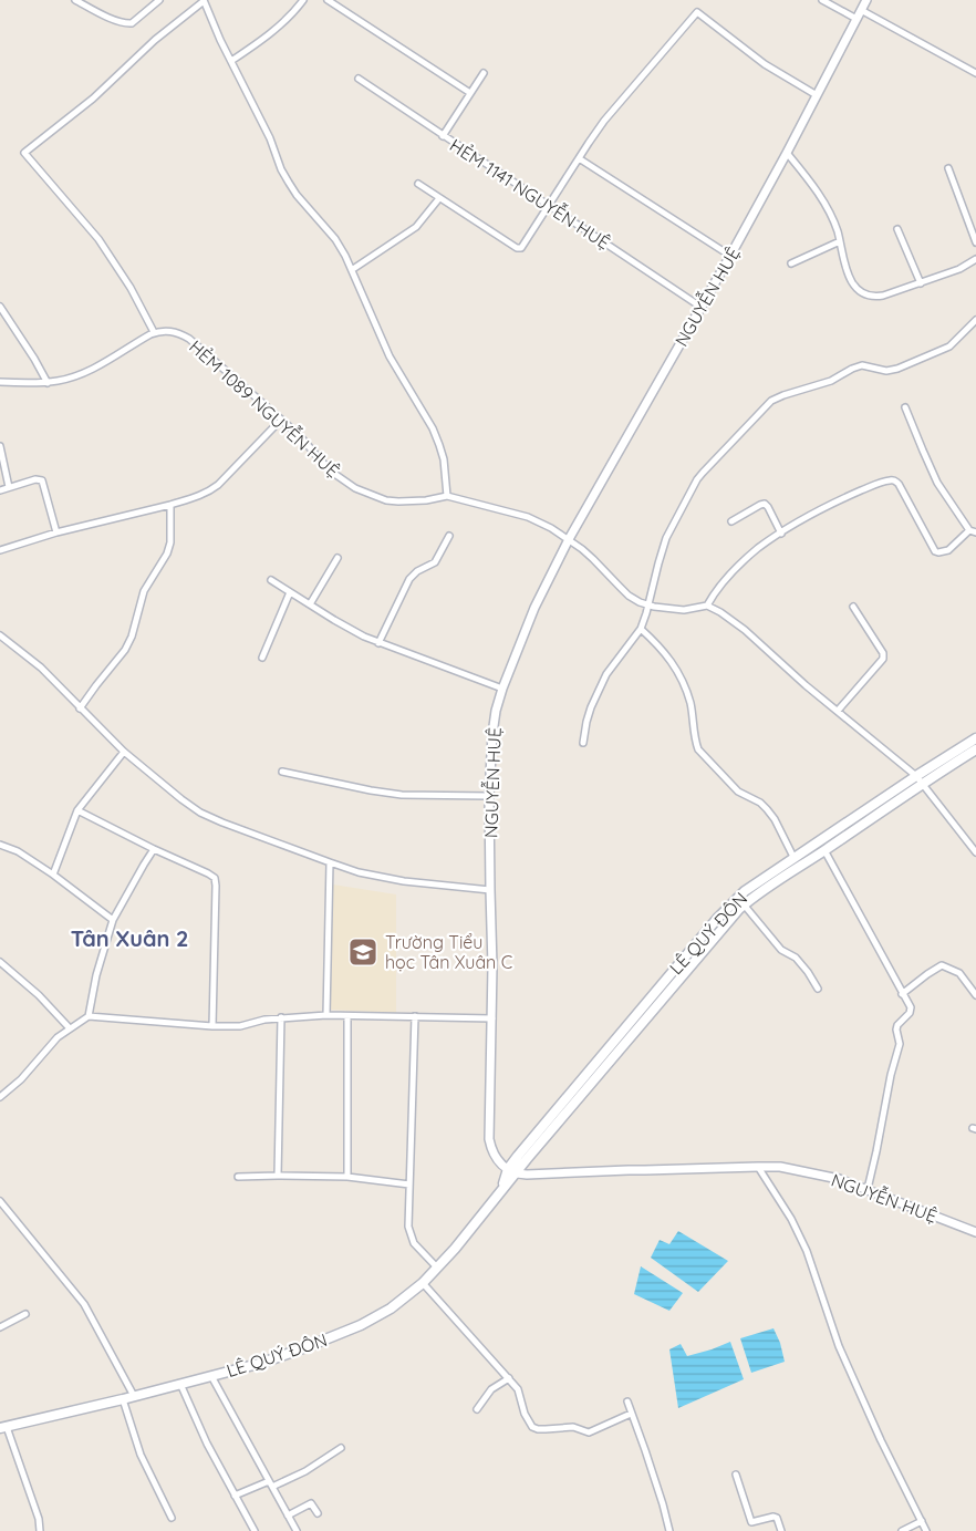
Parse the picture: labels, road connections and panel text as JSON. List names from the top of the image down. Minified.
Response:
{"streets":{"main road":["LÊ QUÝ ĐÔN"],"street":["HẺM 1141 NGUYỄN HUỆ","NGUYỄN HUỆ","HẺM 1089 NGUYỄN HUỆ"]},"crossings":[["HẺM 1141 NGUYỄN HUỆ","NGUYỄN HUỆ"],["NGUYỄN HUỆ","HẺM 1089 NGUYỄN HUỆ"],["NGUYỄN HUỆ","LÊ QUÝ ĐÔN"]],"districts":["Tân Xuân 2"],"places":{"school or university":["Trường Tiểu học Tân Xuân C"]}}
